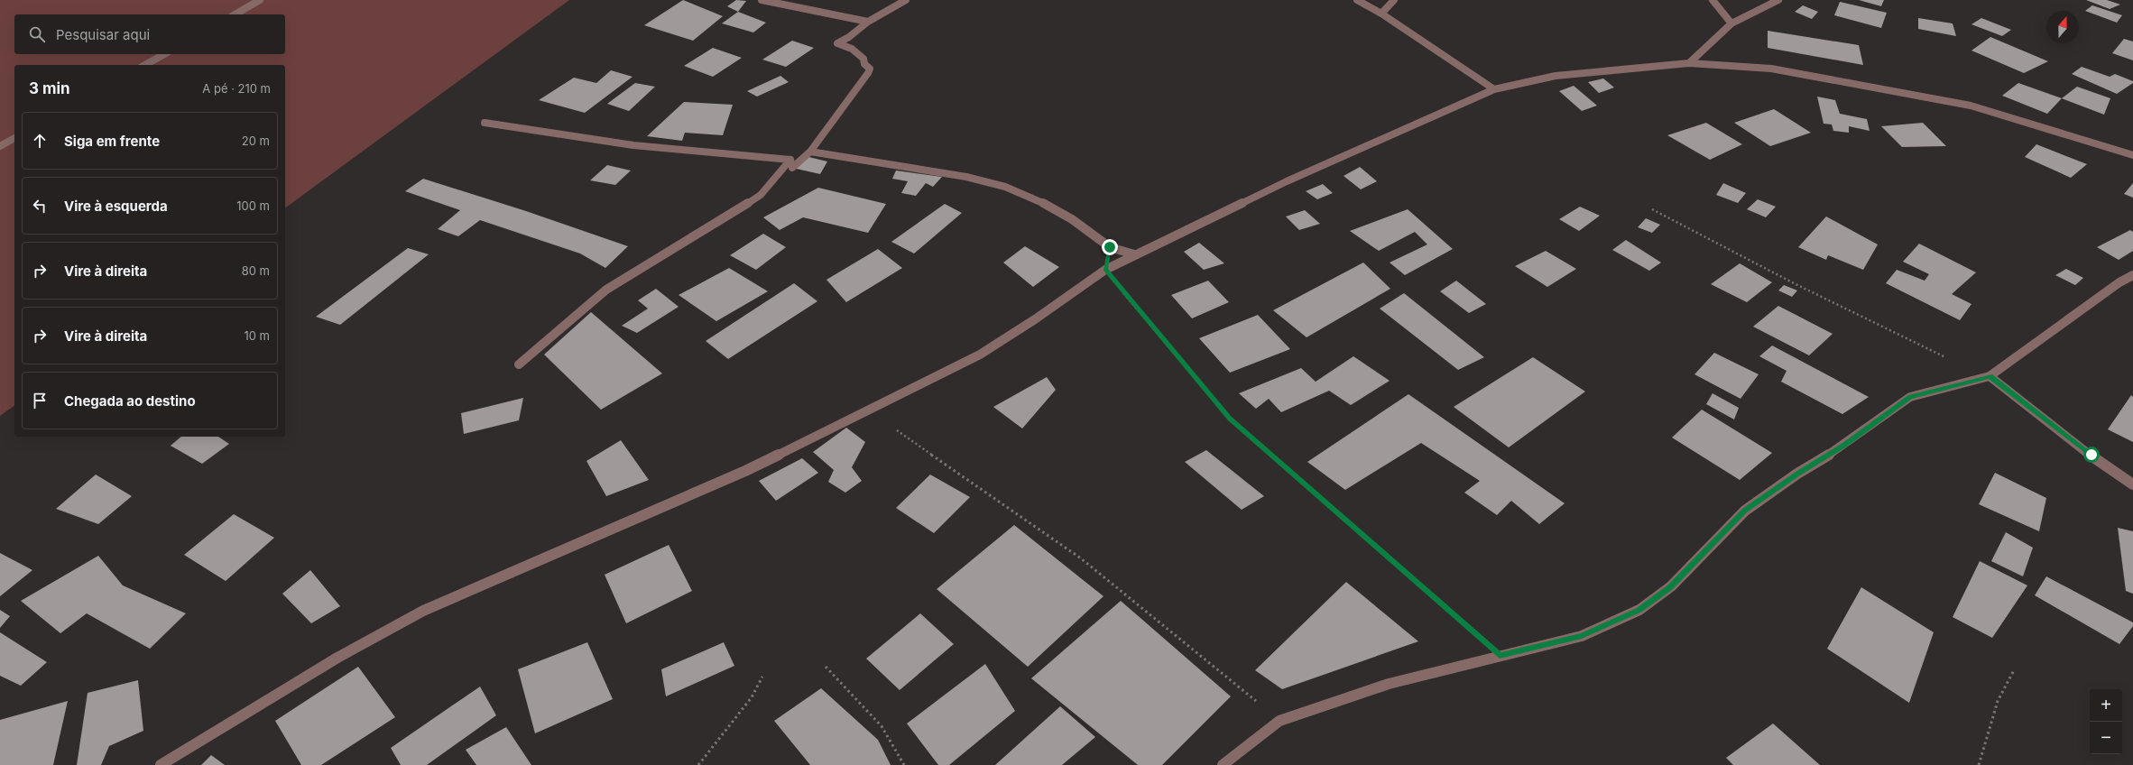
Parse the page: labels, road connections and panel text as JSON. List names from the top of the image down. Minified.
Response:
{"north":"top","page":{"search":"Pesquisar aqui","heading":["3 min","A pé · 210 m"],"list":[["Siga em frente","20 m"],["Vire à esquerda","100 m"],["Vire à direita","80 m"],["Vire à direita","10 m"],"Chegada ao destino"],"map_buttons":["+","−"]}}
